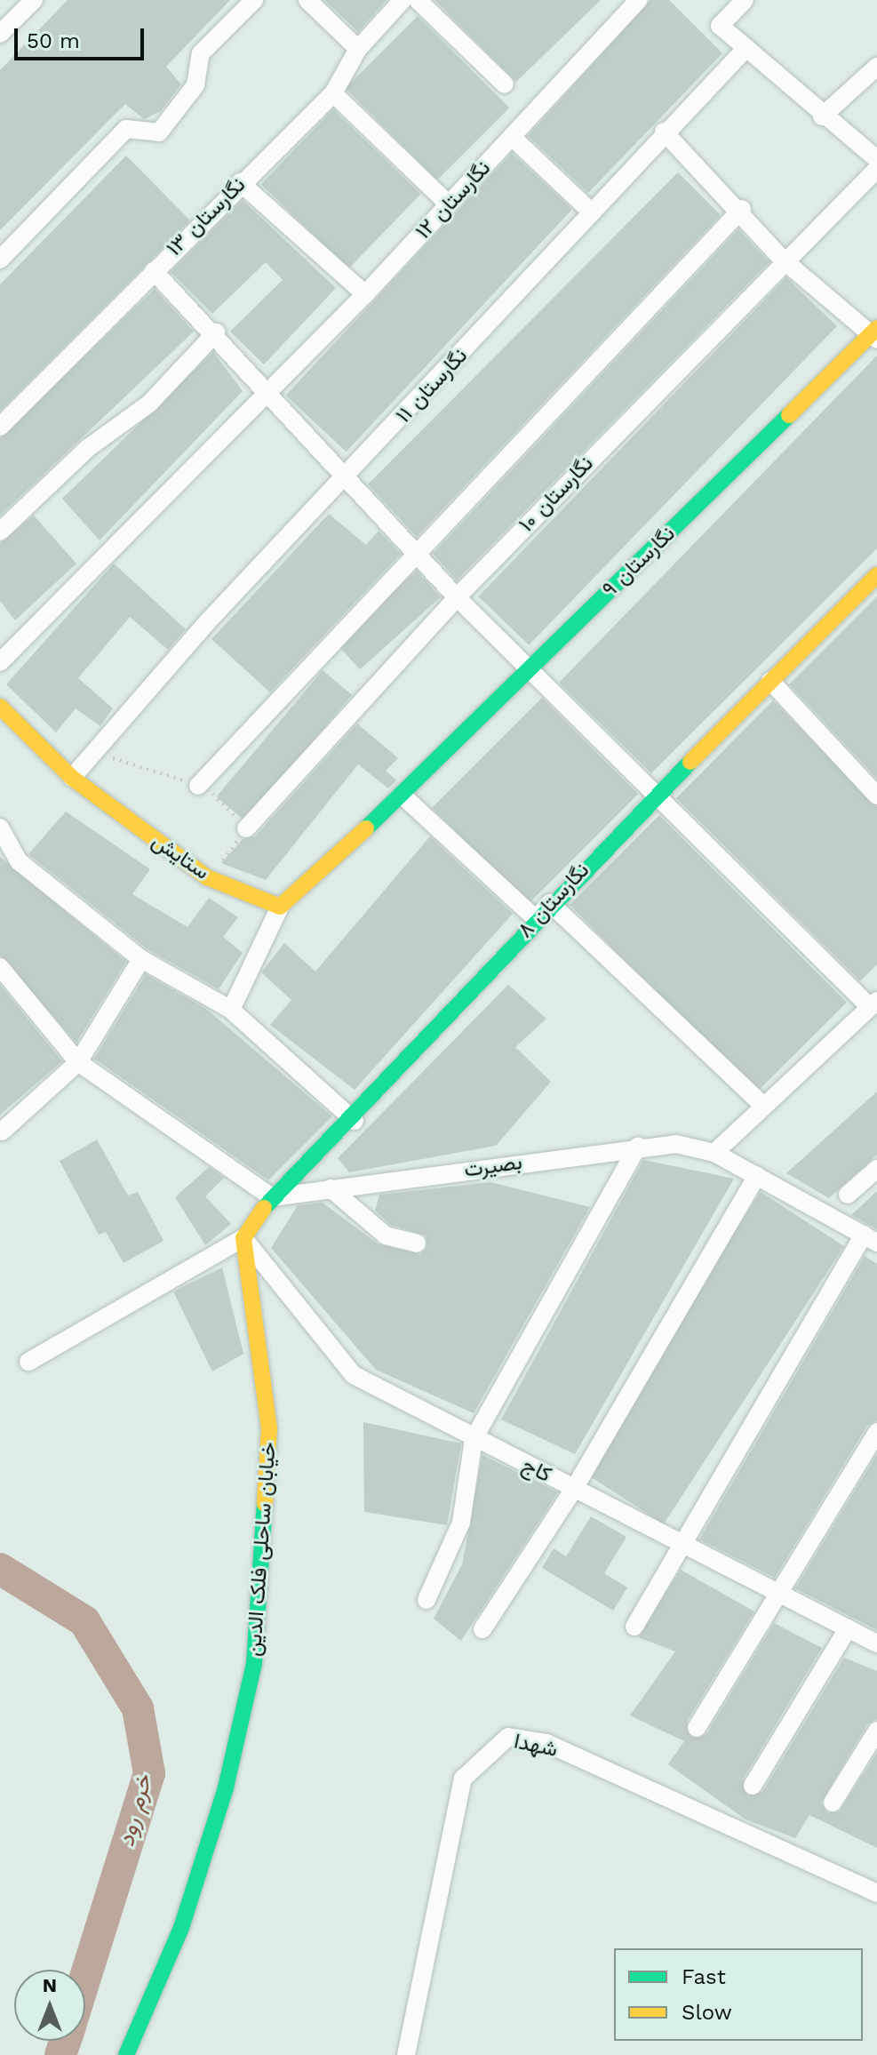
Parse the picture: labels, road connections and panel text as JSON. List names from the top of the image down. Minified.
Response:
{"streets":{"street":["نگارستان ۱۲","نگارستان ۱۳","نگارستان ۱۱","نگارستان ۱۰","نگارستان ۹","ستایش","نگارستان ۸","بصیرت","کاج","خیابان ساحلی فلک الدین","شهدا"]},"crossings":[["نگارستان ۱۱","ستایش"],["نگارستان ۸","بصیرت"],["نگارستان ۸","کاج"],["نگارستان ۸","خیابان ساحلی فلک الدین"],["کاج","خیابان ساحلی فلک الدین"]],"water":["خرم رود"],"legend":["Fast","Slow"],"scale_bar":"50 m","north":"top"}
